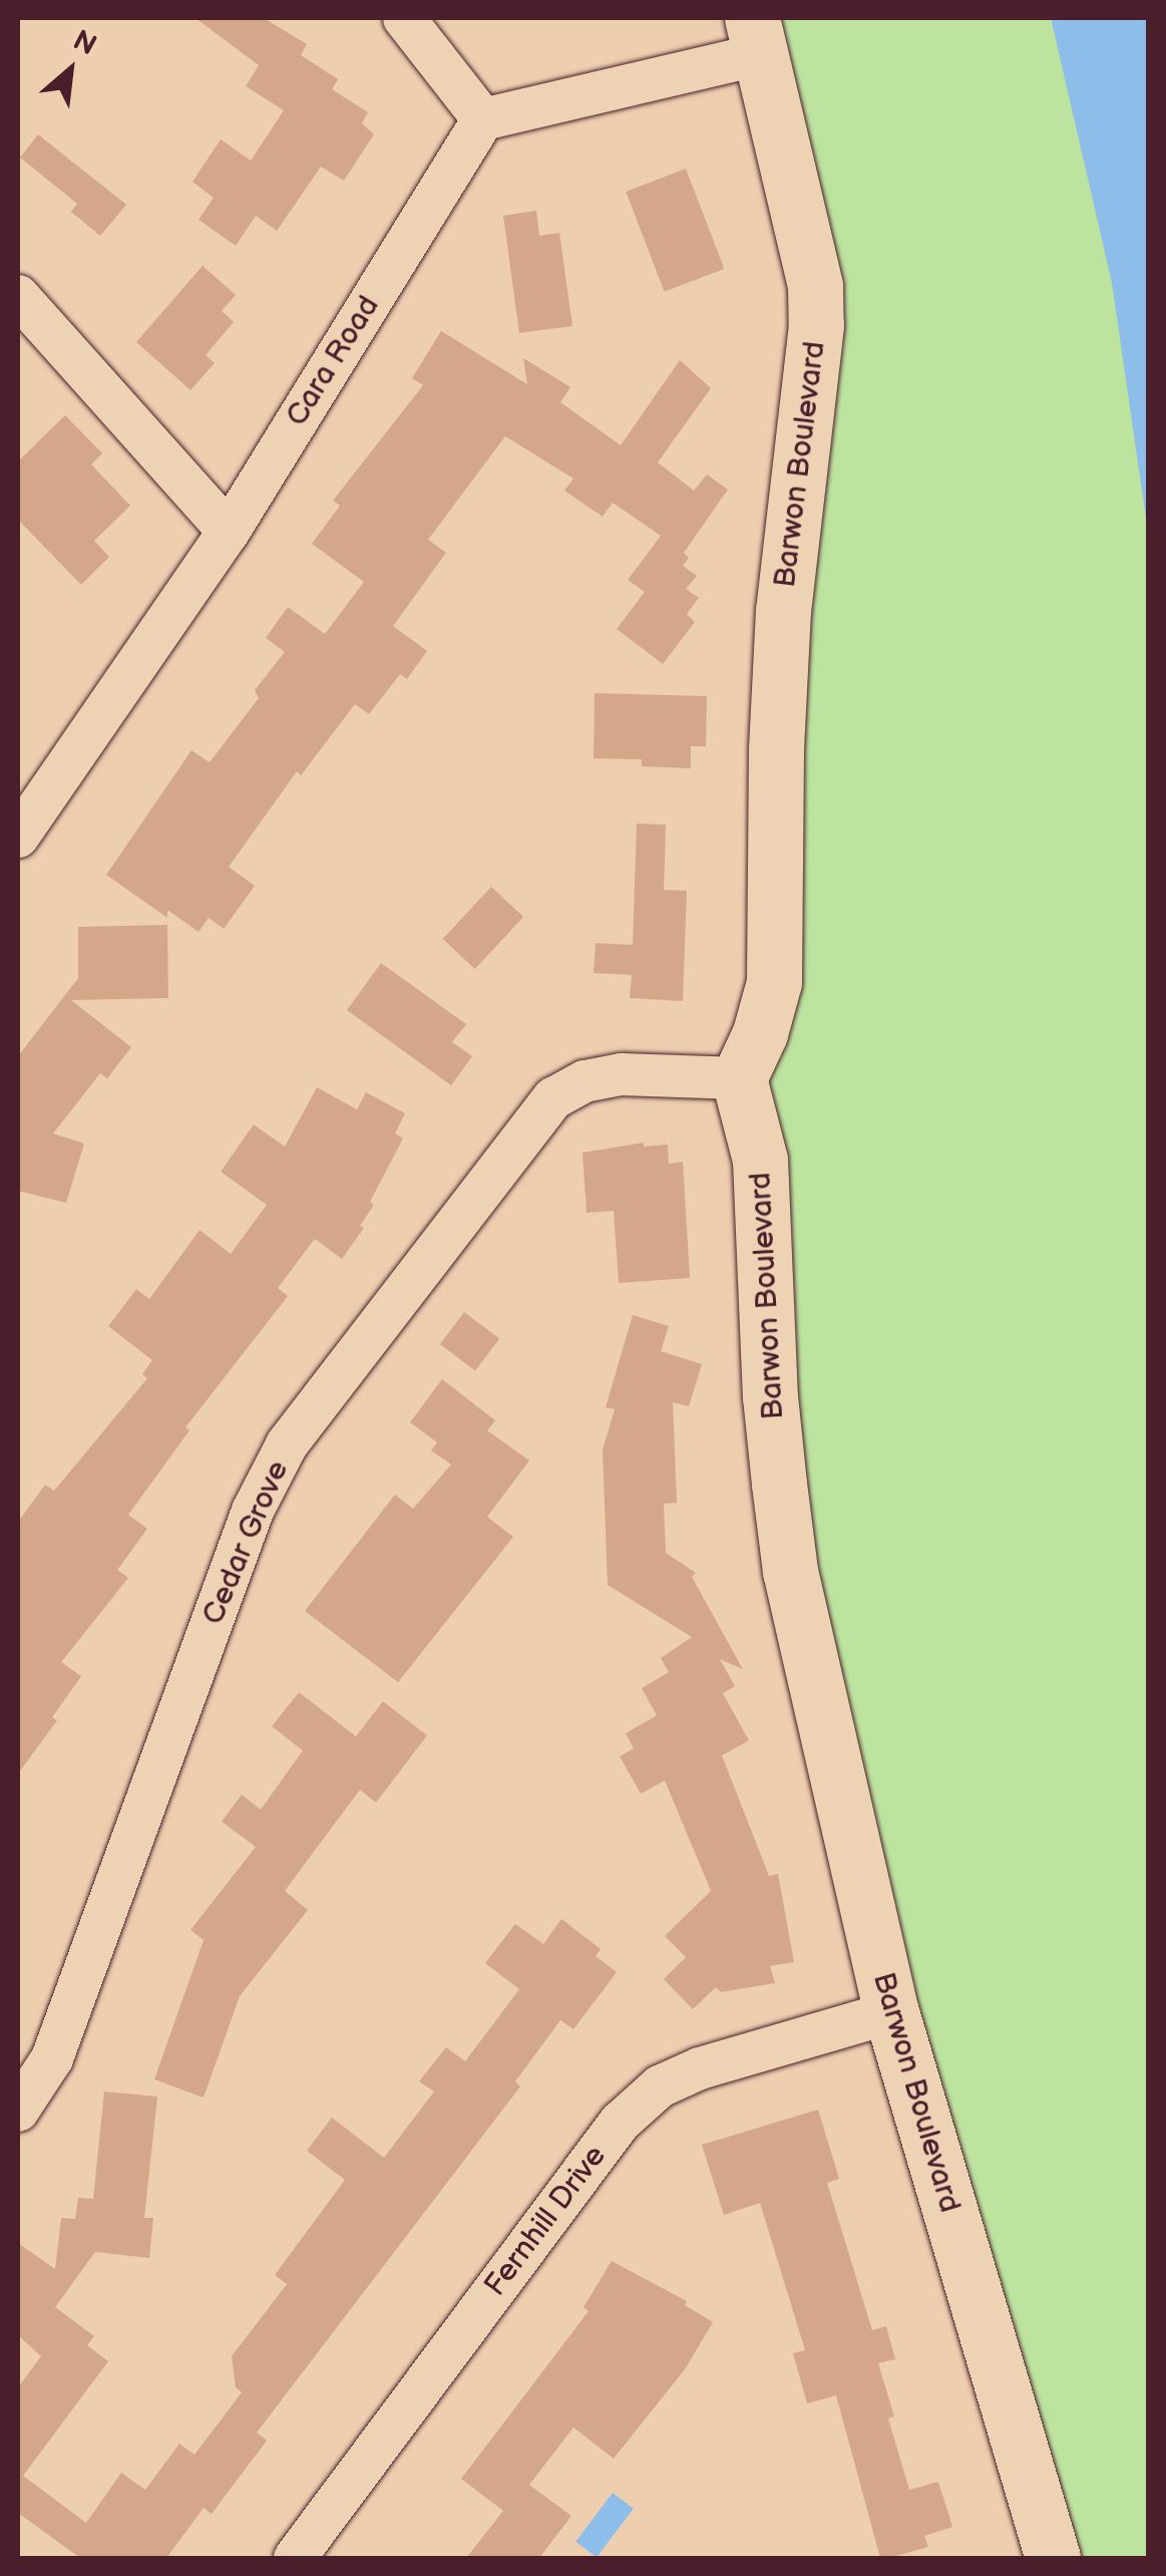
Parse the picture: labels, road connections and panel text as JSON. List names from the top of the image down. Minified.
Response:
{"streets":{"street":["Cara Road","Barwon Boulevard","Cedar Grove","Fernhill Drive"]},"crossings":[["Barwon Boulevard","Cedar Grove"],["Barwon Boulevard","Fernhill Drive"]],"north":"top right"}
